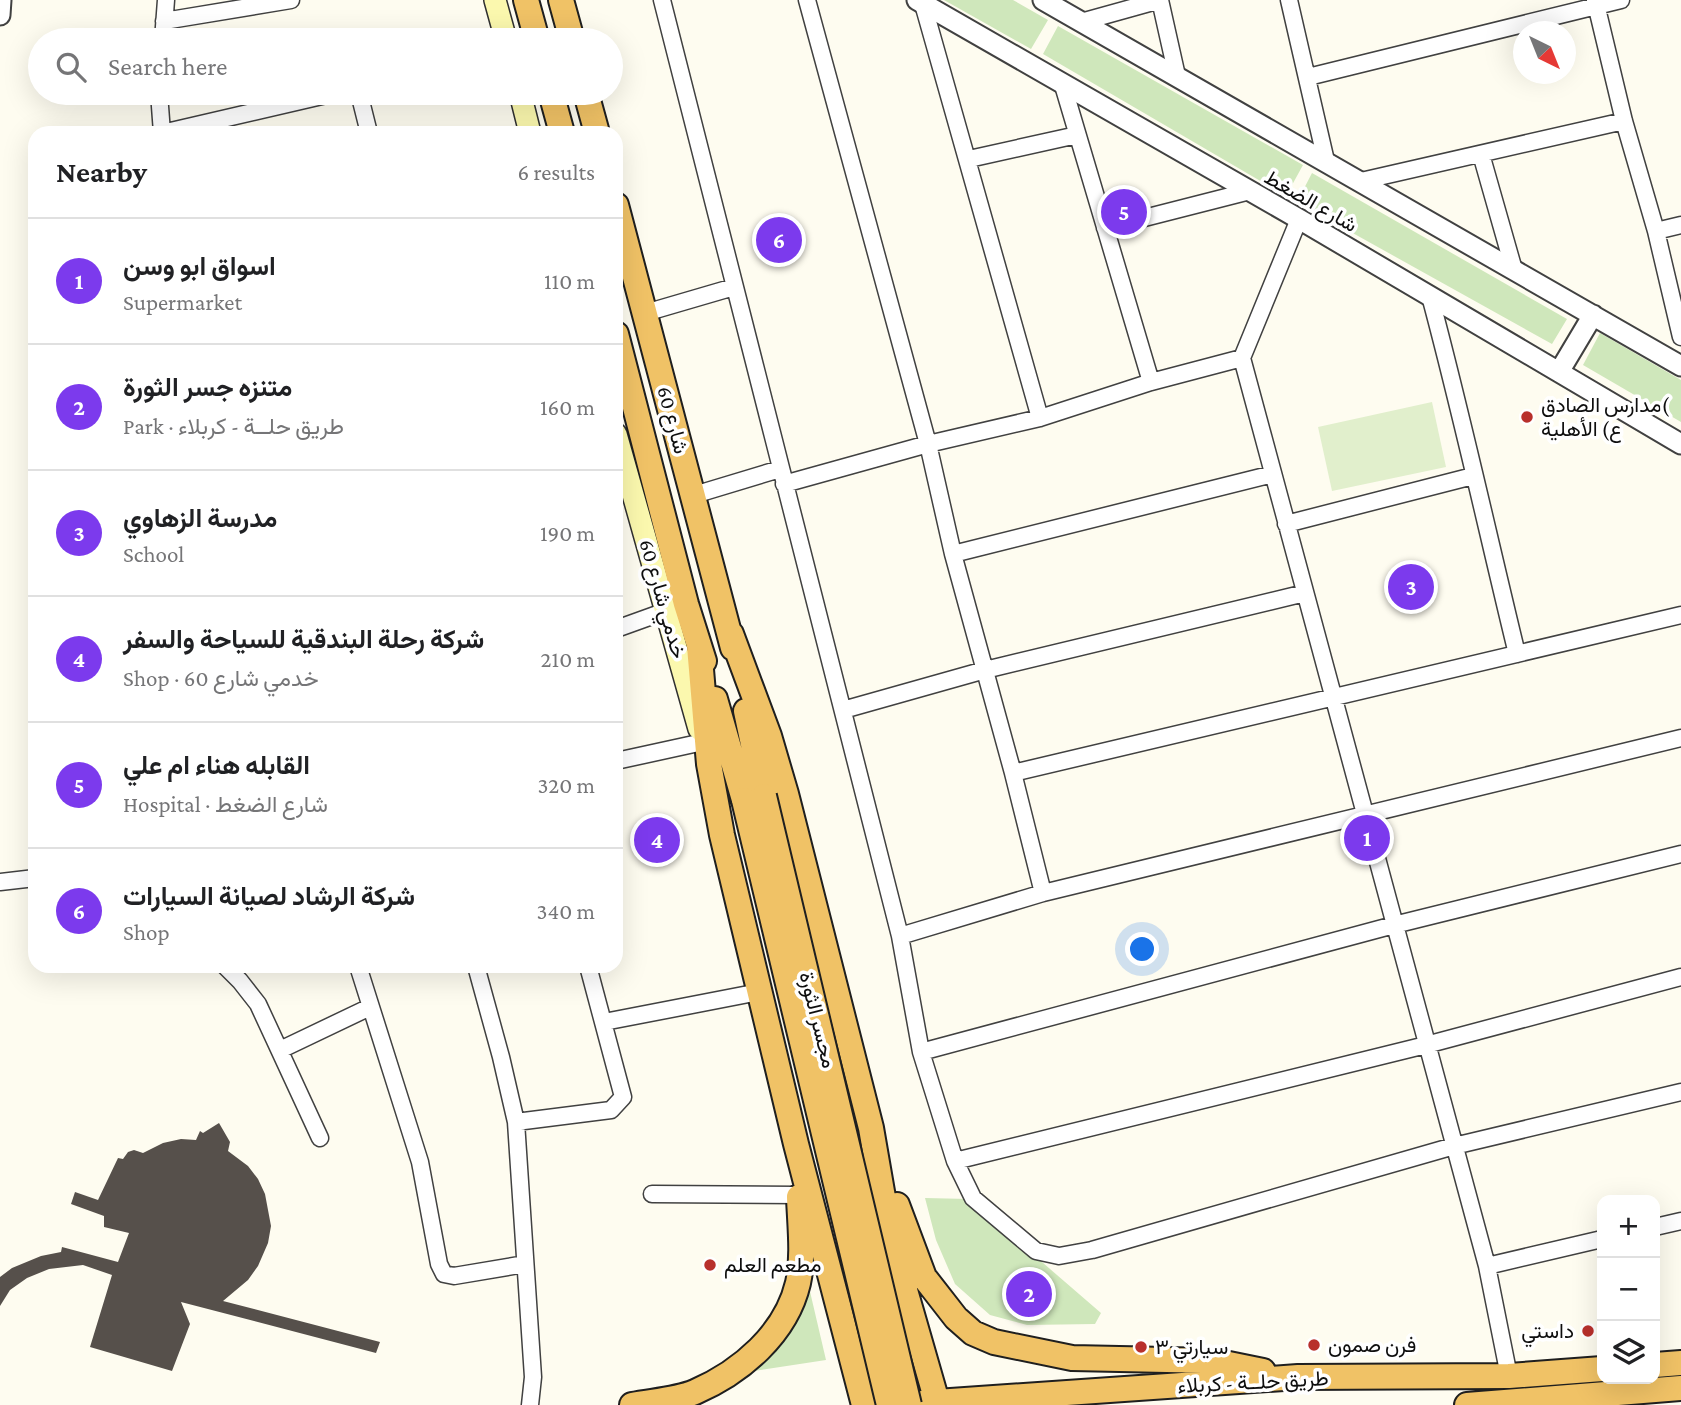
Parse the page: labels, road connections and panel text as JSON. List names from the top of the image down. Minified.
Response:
{"streets":{"highway":["شارع 60","مجسر الثورة","طريق حلــة - كربلاء"],"main road":["خدمي شارع 60"],"street":["شارع الضغط"]},"crossings":[["شارع 60","مجسر الثورة"],["مجسر الثورة","طريق حلــة - كربلاء"]],"places":["مدارس الصادق( ع) الأهلية","مطعم العلم","داستي","فرن صمون","سيارتي ٣"],"north":"bottom right","page":{"search":"Search here","heading":["Nearby","6 results"],"pins":["5","6","3","1","4","2"],"list":[{"mark":"1","name":"اسواق ابو وسن","note":"Supermarket","value":"110 m"},{"mark":"2","name":"متنزه جسر الثورة","note":"Park · طريق حلــة - كربلاء","value":"160 m"},{"mark":"3","name":"مدرسة الزهاوي","note":"School","value":"190 m"},{"mark":"4","name":"شركة رحلة البندقية للسياحة والسفر","note":"Shop · خدمي شارع 60","value":"210 m"},{"mark":"5","name":"القابله هناء ام علي","note":"Hospital · شارع الضغط","value":"320 m"},{"mark":"6","name":"شركة الرشاد لصيانة السيارات","note":"Shop","value":"340 m"}],"map_buttons":["+","−"]}}
